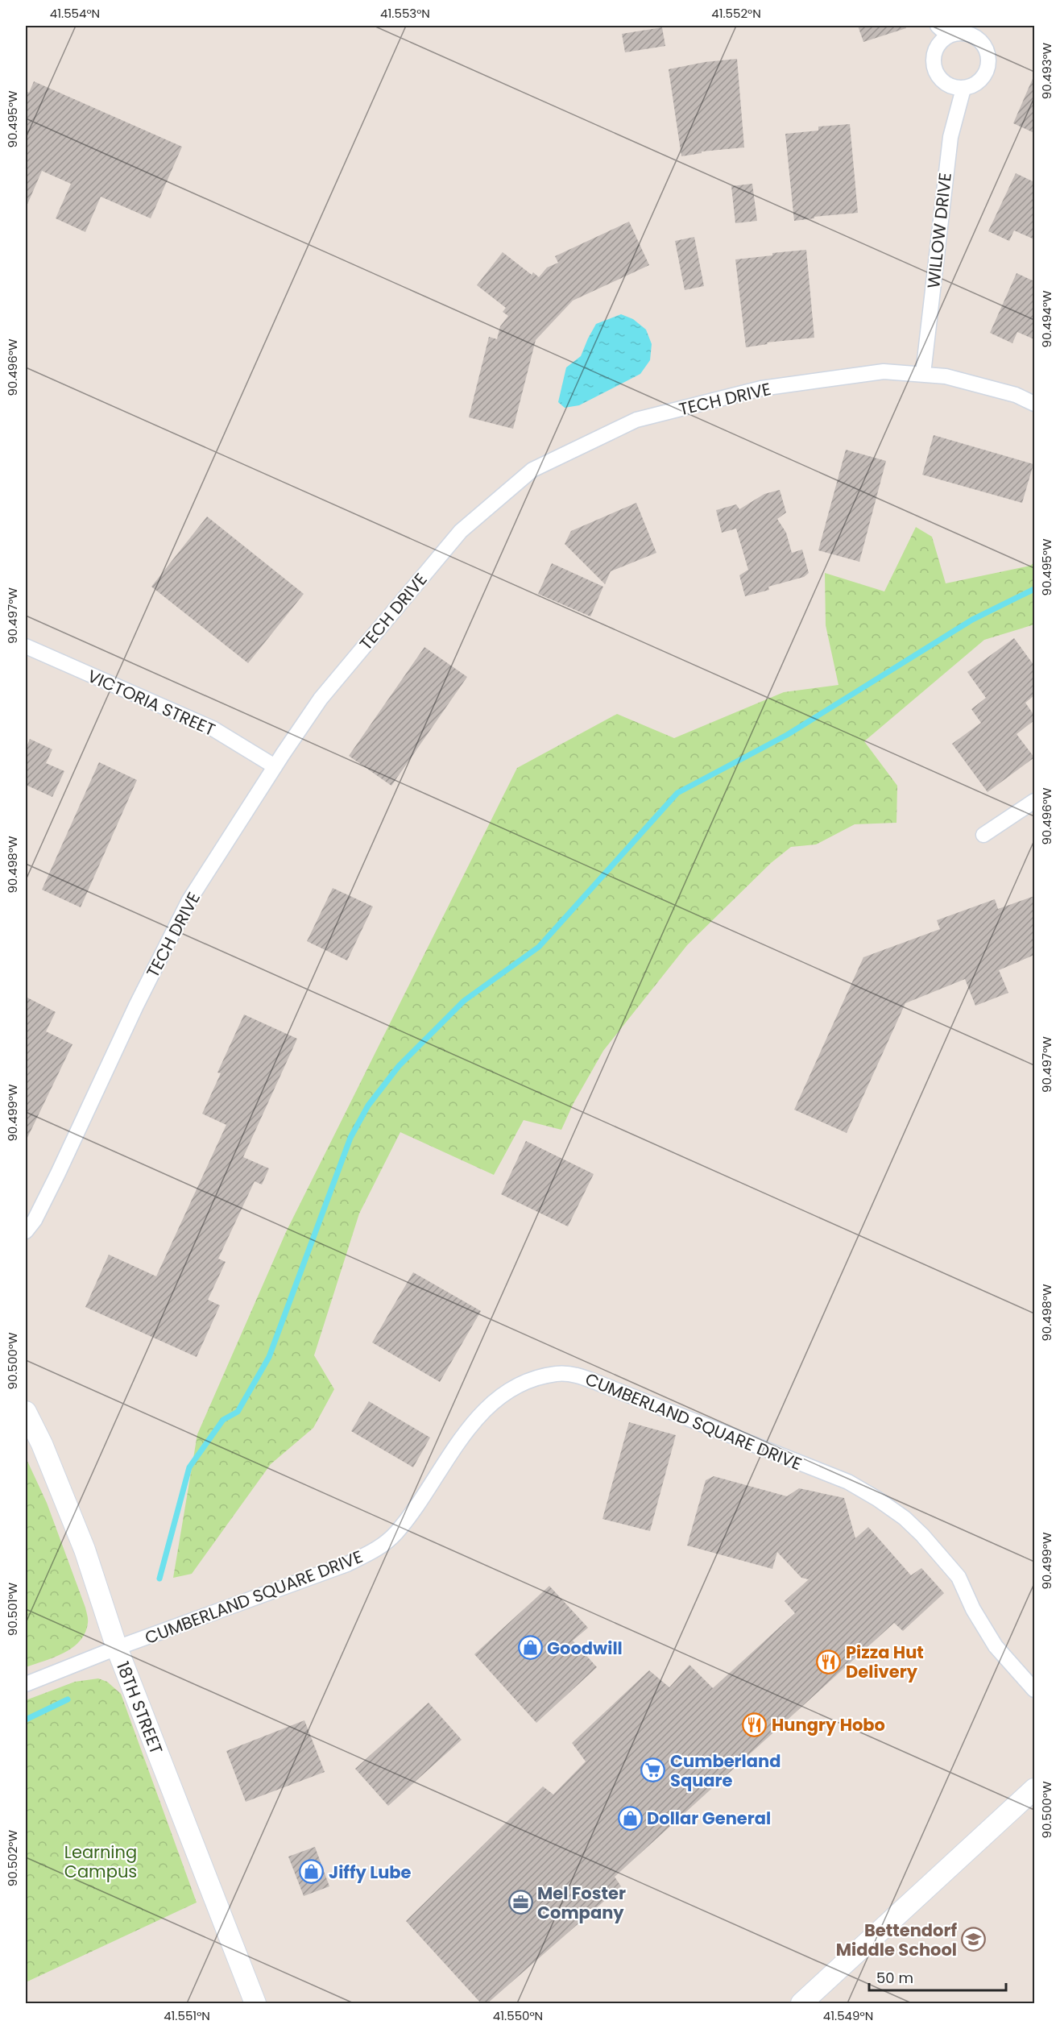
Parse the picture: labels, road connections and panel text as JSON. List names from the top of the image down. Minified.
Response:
{"streets":{"street":["WILLOW DRIVE","TECH DRIVE","VICTORIA STREET","CUMBERLAND SQUARE DRIVE","18TH STREET"]},"crossings":[["WILLOW DRIVE","TECH DRIVE"],["TECH DRIVE","VICTORIA STREET"],["CUMBERLAND SQUARE DRIVE","18TH STREET"]],"parks":["Learning Campus"],"places":{"shop":["Goodwill","Dollar General","Jiffy Lube"],"restaurant":["Pizza Hut Delivery","Hungry Hobo"],"supermarket":["Cumberland Square"],"office":["Mel Foster Company"],"school or university":["Bettendorf Middle School"]},"scale_bar":"50 m","coordinates":["41.554°N","41.553°N","41.552°N","90.493°W","90.495°W","90.494°W","90.496°W","90.497°W","90.498°W","90.499°W","90.500°W","90.501°W","90.502°W","41.551°N","41.550°N","41.549°N"]}
